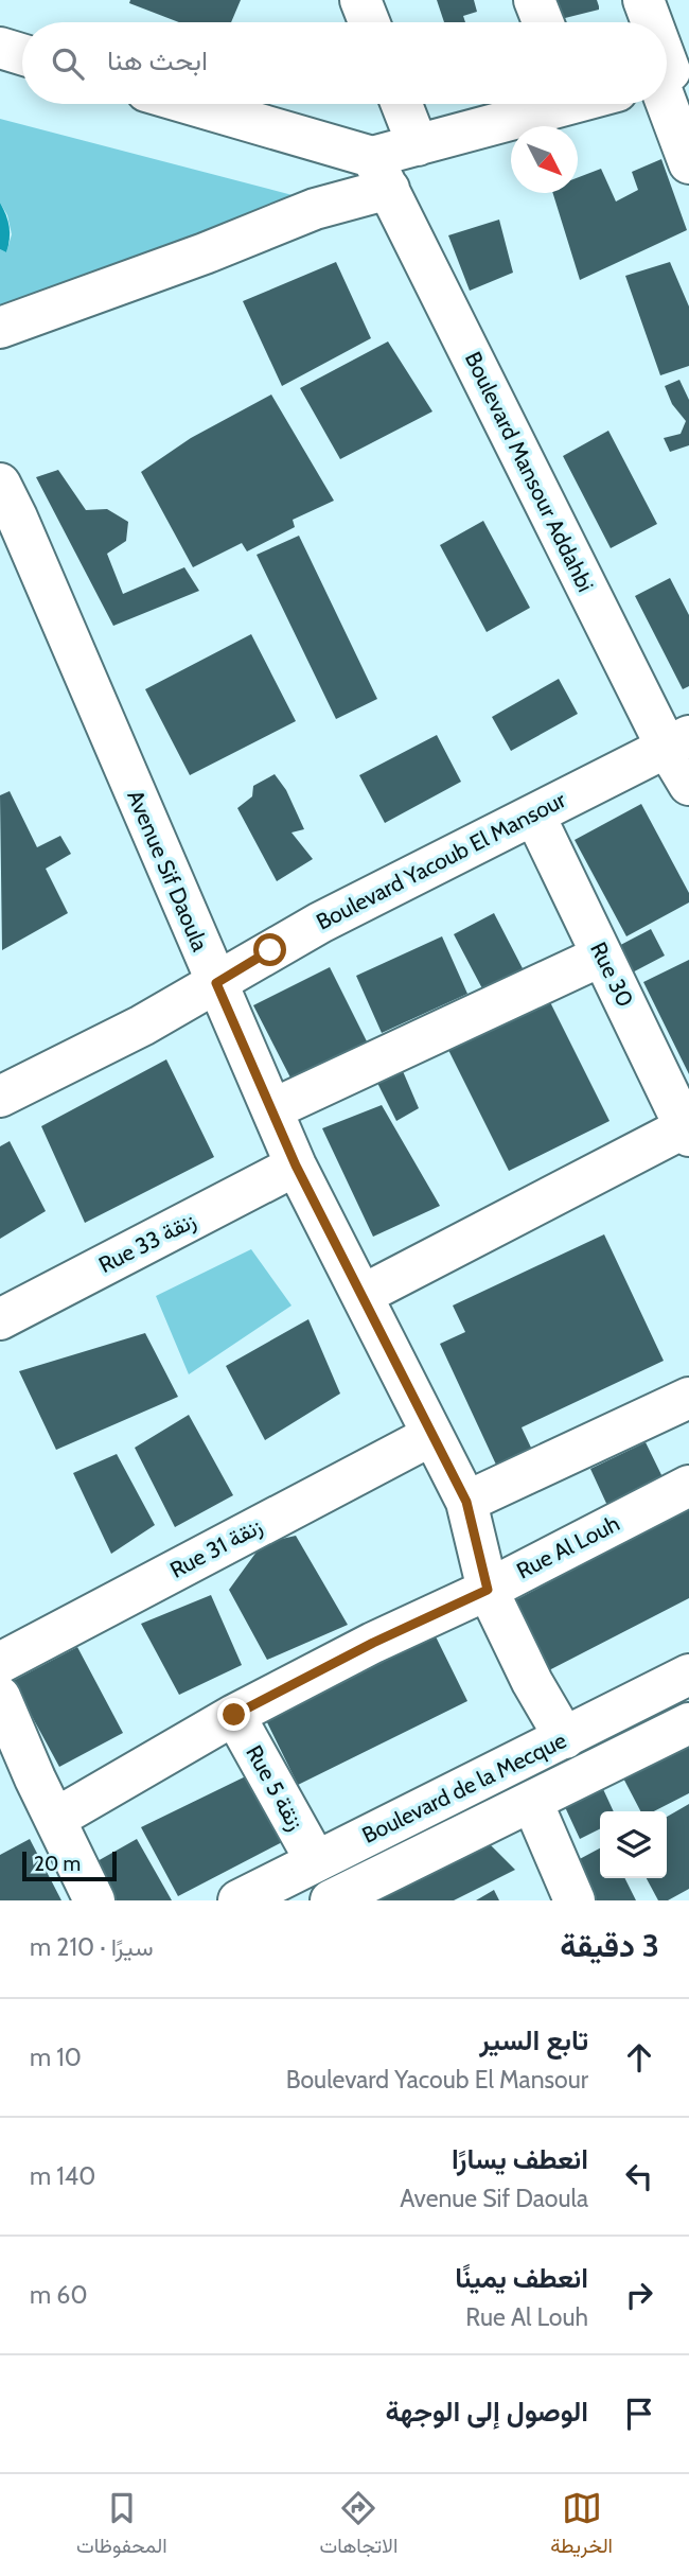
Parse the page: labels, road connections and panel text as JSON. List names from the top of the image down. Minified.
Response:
{"streets":{"street":["Boulevard Mansour Addahbi","Boulevard Yacoub El Mansour","Avenue Sif Daoula","Rue 30","Rue 33 زنقة","Rue Al Louh","Rue 31 زنقة","Rue 5 زنقة","Boulevard de la Mecque"]},"crossings":[["Boulevard Mansour Addahbi","Boulevard Yacoub El Mansour"],["Boulevard Yacoub El Mansour","Avenue Sif Daoula"],["Boulevard Yacoub El Mansour","Rue 30"],["Avenue Sif Daoula","Rue 33 زنقة"],["Avenue Sif Daoula","Rue Al Louh"],["Avenue Sif Daoula","Rue 31 زنقة"],["Avenue Sif Daoula","Boulevard de la Mecque"],["Rue Al Louh","Rue 5 زنقة"],["Rue 5 زنقة","Boulevard de la Mecque"]],"scale_bar":"20 m","north":"bottom right","page":{"search":"ابحث هنا","scale":"20 m","heading":["3 دقيقة","سيرًا · 210 m"],"list":[["تابع السير","Boulevard Yacoub El Mansour","10 m"],["انعطف يسارًا","Avenue Sif Daoula","140 m"],["انعطف يمينًا","Rue Al Louh","60 m"],"الوصول إلى الوجهة"],"nav":["الخريطة","الاتجاهات","المحفوظات"]}}
